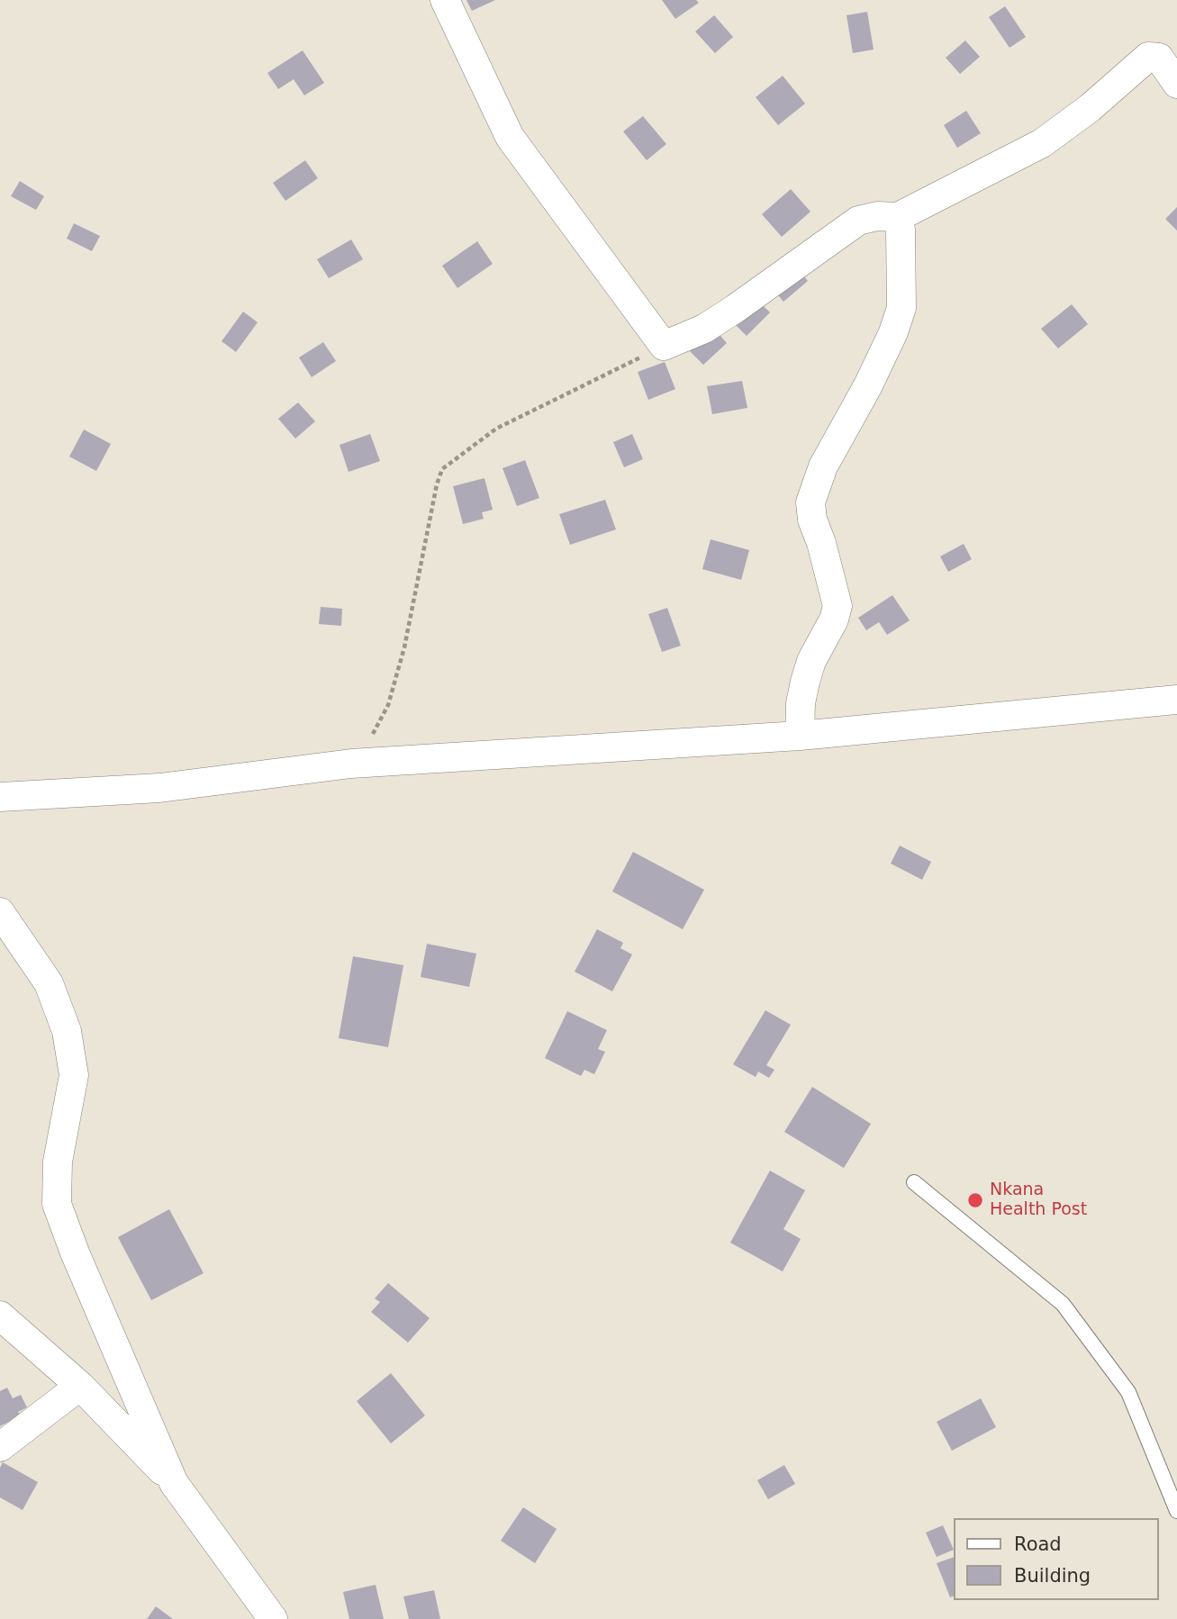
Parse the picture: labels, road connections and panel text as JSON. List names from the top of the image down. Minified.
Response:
{"places":["Nkana Health Post"],"legend":["Road","Building"]}
